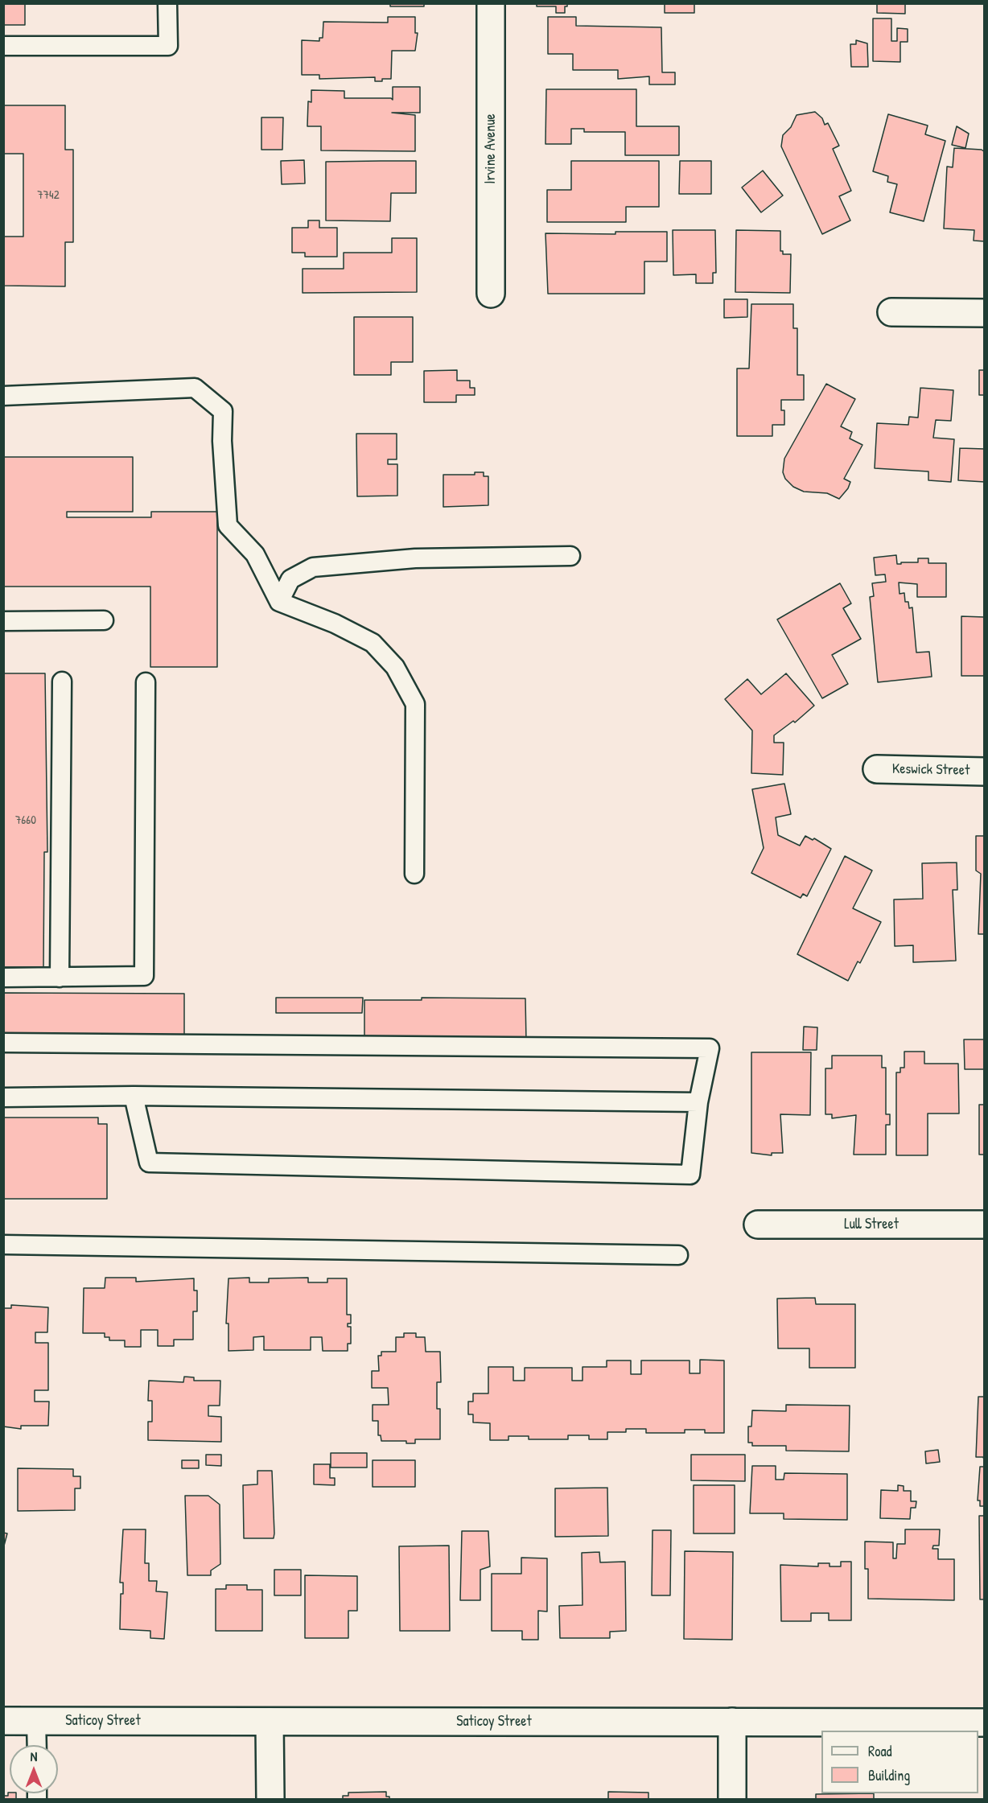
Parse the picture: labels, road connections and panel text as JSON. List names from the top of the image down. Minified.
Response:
{"streets":{"main road":["Irvine Avenue","Keswick Street","Lull Street","Saticoy Street"]},"house_numbers":["7742","7660"],"legend":["Road","Building"],"north":"top"}
